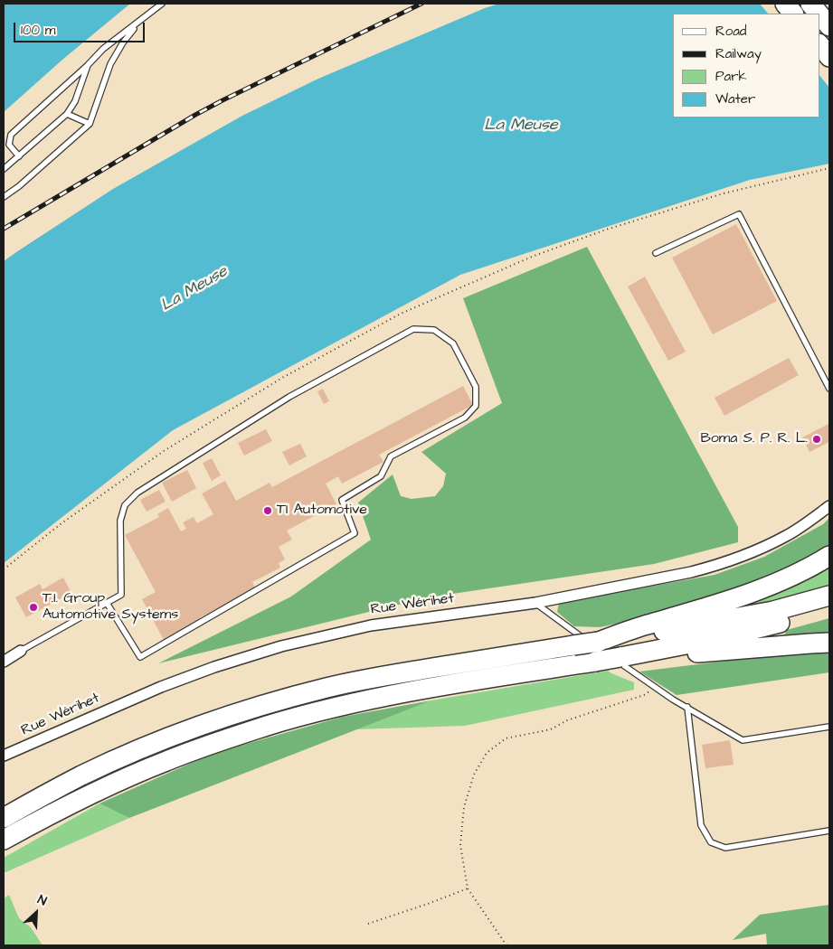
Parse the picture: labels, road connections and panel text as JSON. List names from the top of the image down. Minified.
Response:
{"streets":{"street":["Rue Wérihet"]},"water":["La Meuse"],"places":["Boma S. P. R. L.","TI Automotive","T.I. Group Automotive Systems"],"legend":["Road","Railway","Park","Water"],"scale_bar":"100 m","north":"top right"}
